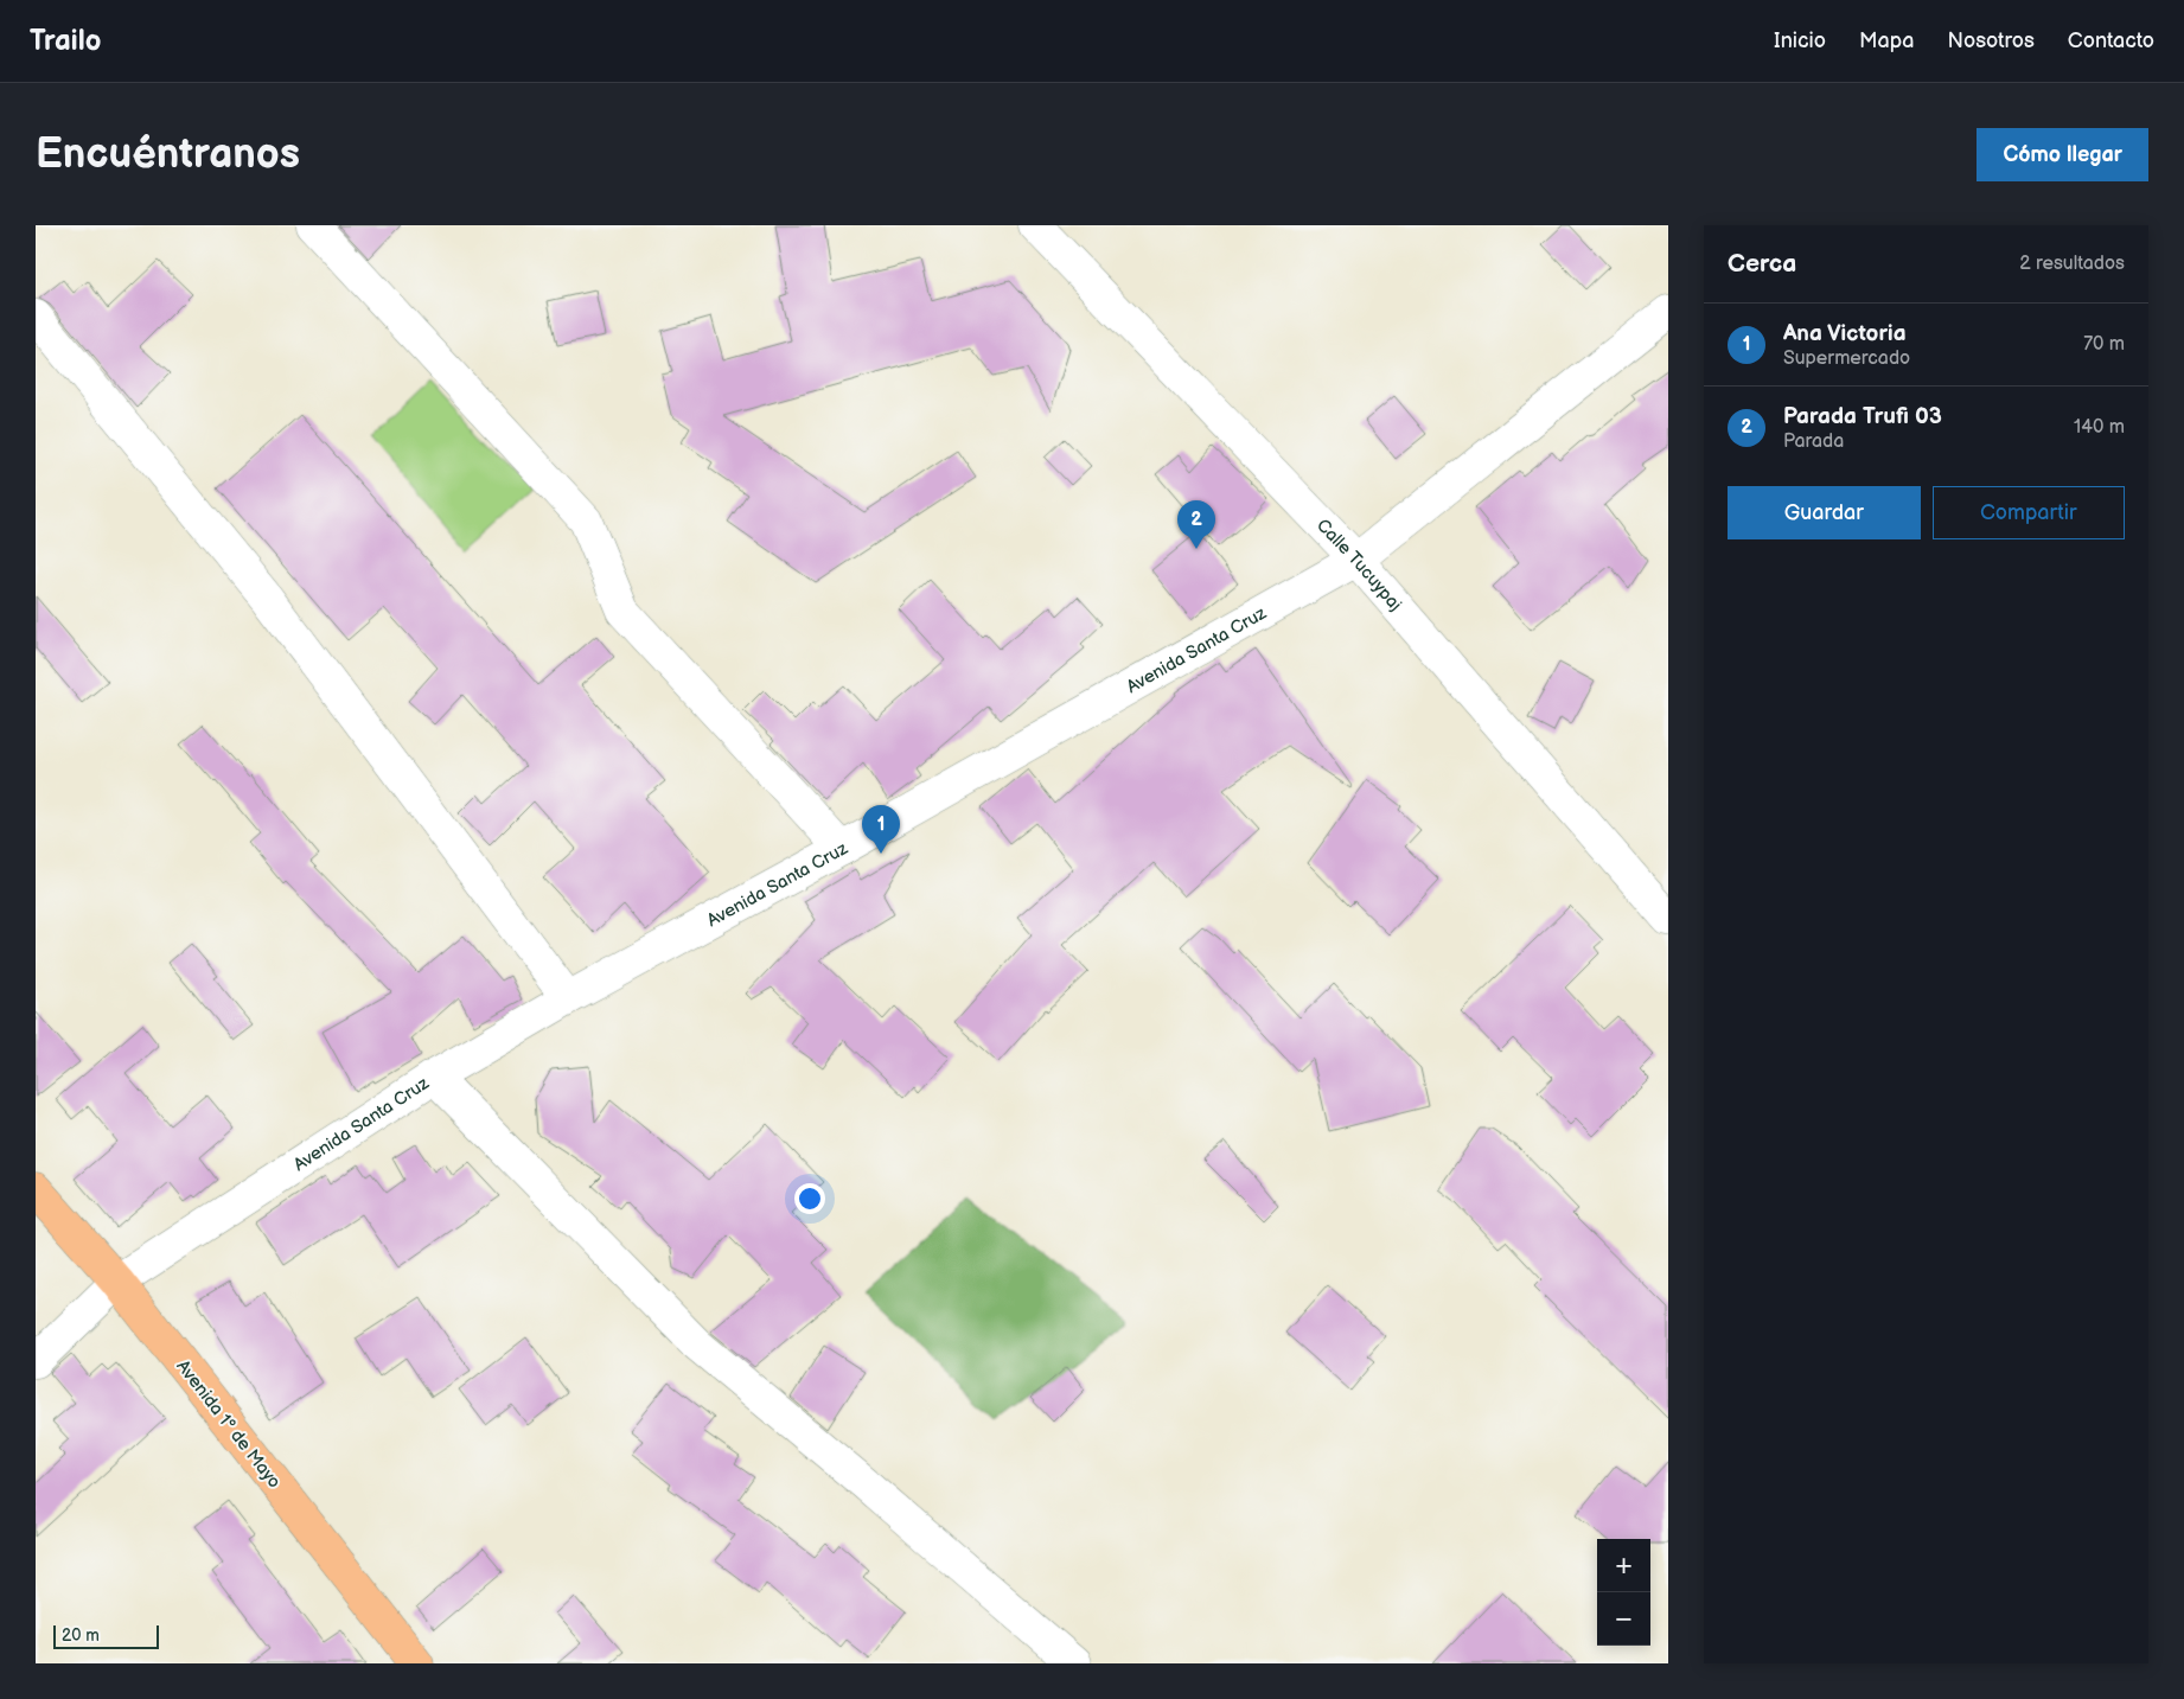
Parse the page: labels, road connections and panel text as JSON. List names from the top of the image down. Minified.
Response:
{"streets":{"main road":["Avenida 1º de Mayo"],"street":["Calle Tucuypaj","Avenida Santa Cruz"]},"crossings":[["Calle Tucuypaj","Avenida Santa Cruz"],["Avenida Santa Cruz","Avenida 1º de Mayo"]],"scale_bar":"20 m","page":{"header":"Trailo","nav":["Inicio","Mapa","Nosotros","Contacto"],"buttons":["Cómo llegar",["Guardar","Compartir"]],"title":"Encuéntranos","heading":["Cerca","2 resultados"],"list":[{"mark":"1","name":"Ana Victoria","note":"Supermercado","value":"70 m"},{"mark":"2","name":"Parada Trufi 03","note":"Parada","value":"140 m"}],"pins":["2","1"],"map_buttons":["+","−"],"scale":"20 m"}}
